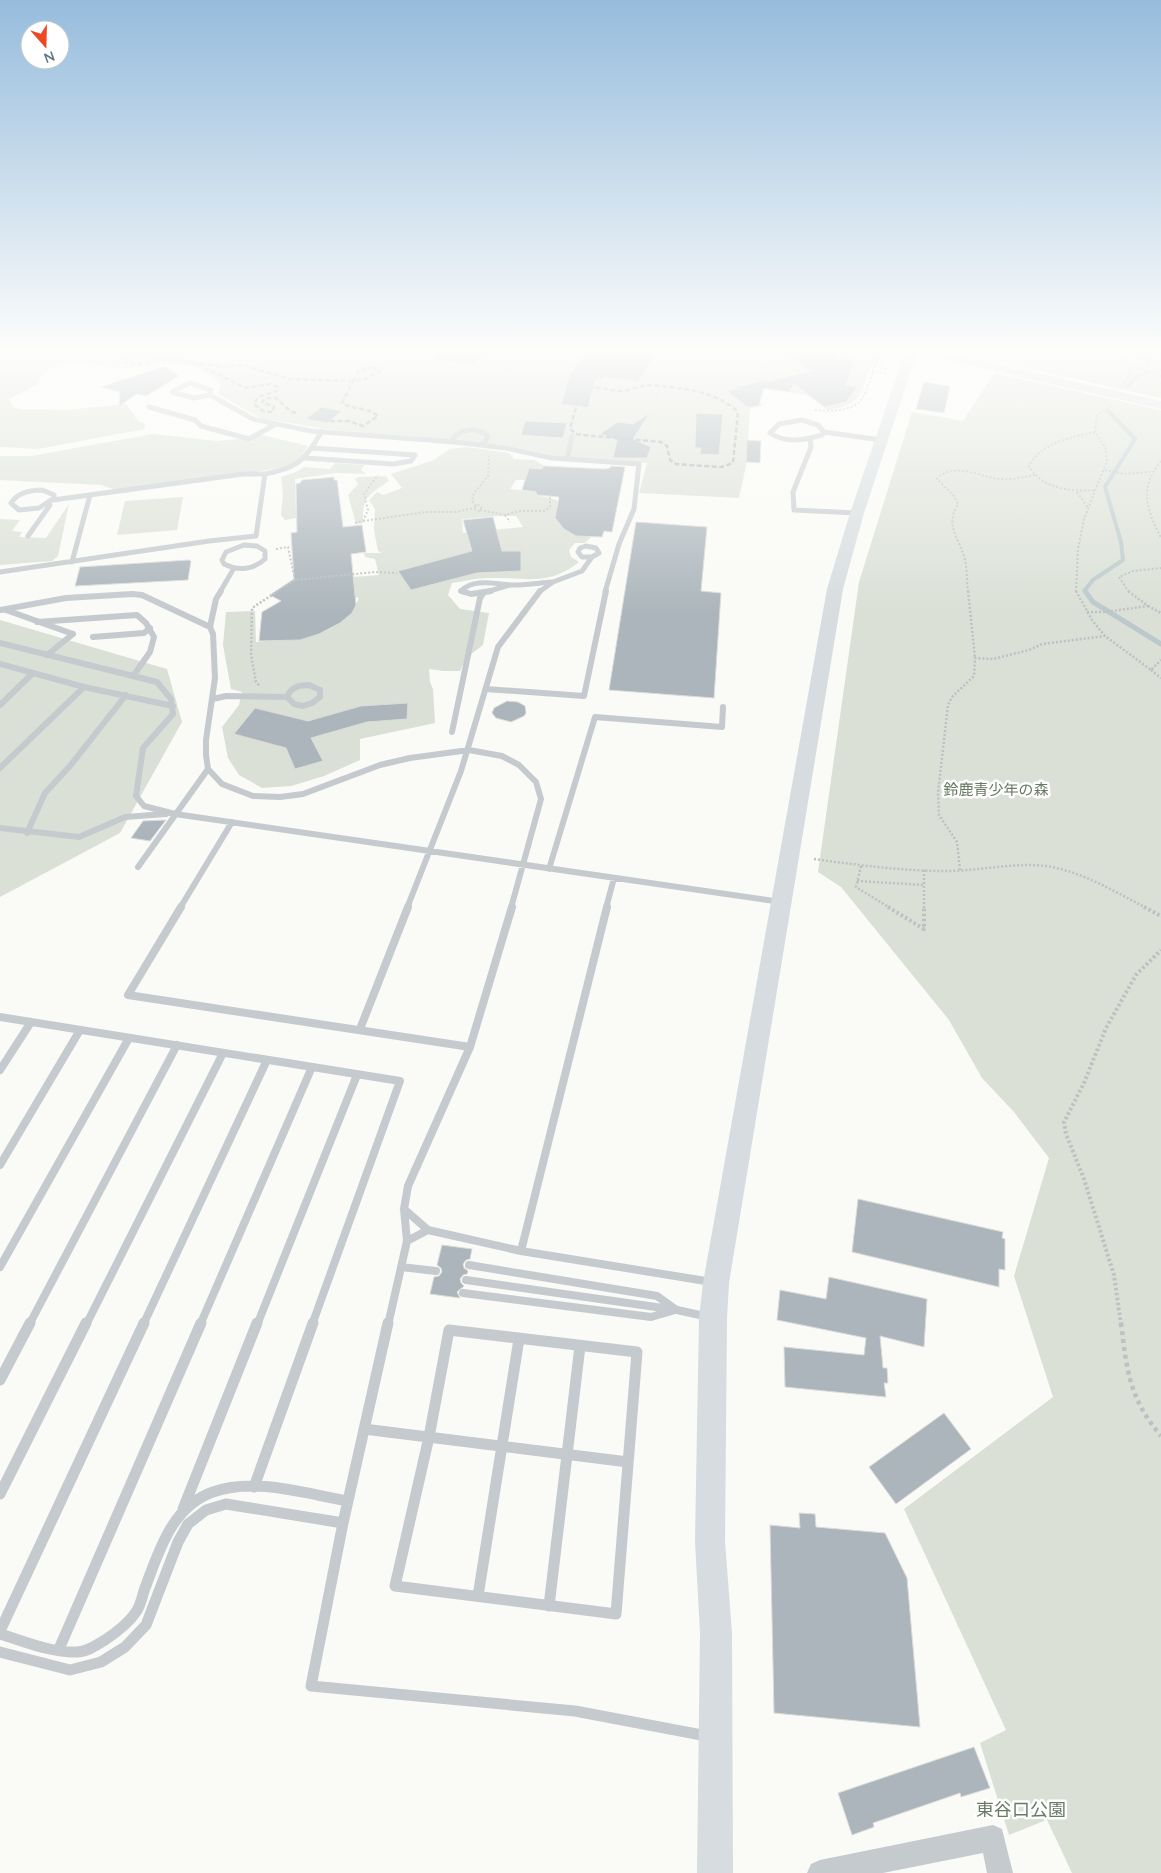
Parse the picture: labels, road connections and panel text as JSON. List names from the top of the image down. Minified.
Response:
{"parks":["鈴鹿青少年の森","東谷口公園"],"north":"bottom"}
